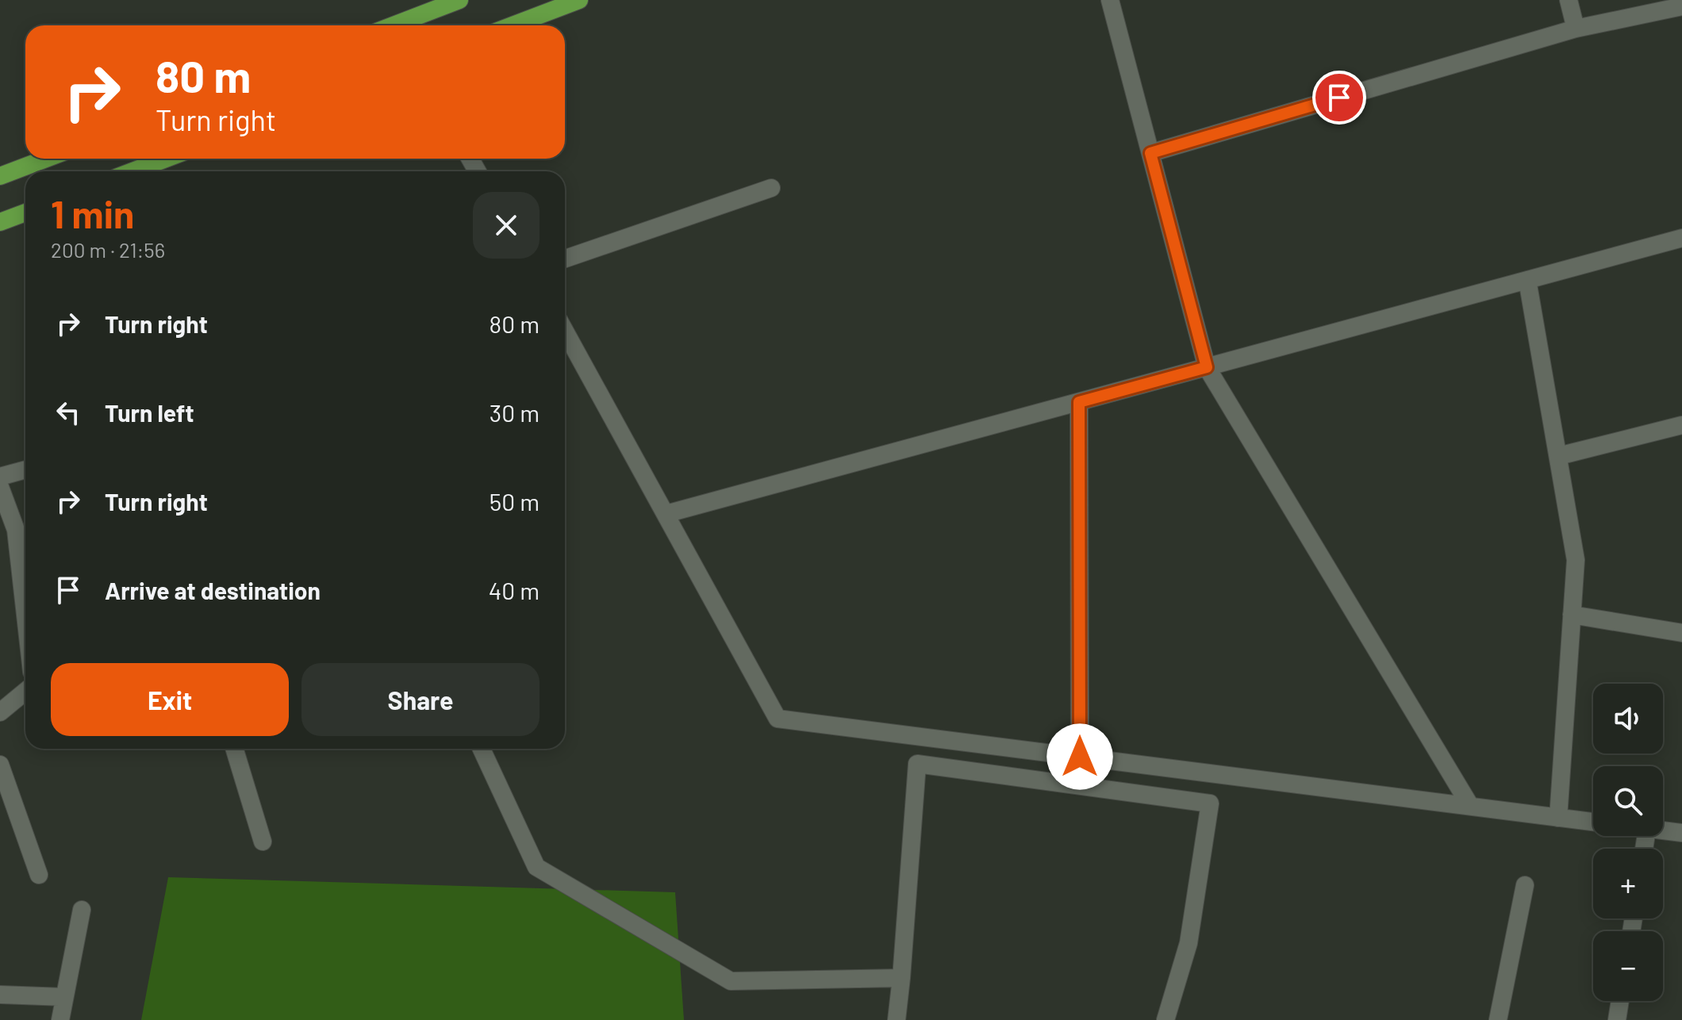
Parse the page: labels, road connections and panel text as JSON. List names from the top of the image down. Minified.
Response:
{"page":{"turn":["80 m","Turn right"],"heading":["1 min","200 m · 21:56"],"list":[{"name":"Turn right","value":"80 m"},{"name":"Turn left","value":"30 m"},{"name":"Turn right","value":"50 m"},{"name":"Arrive at destination","value":"40 m"}],"buttons":["Exit","Share"],"map_buttons":["+","−"]}}
